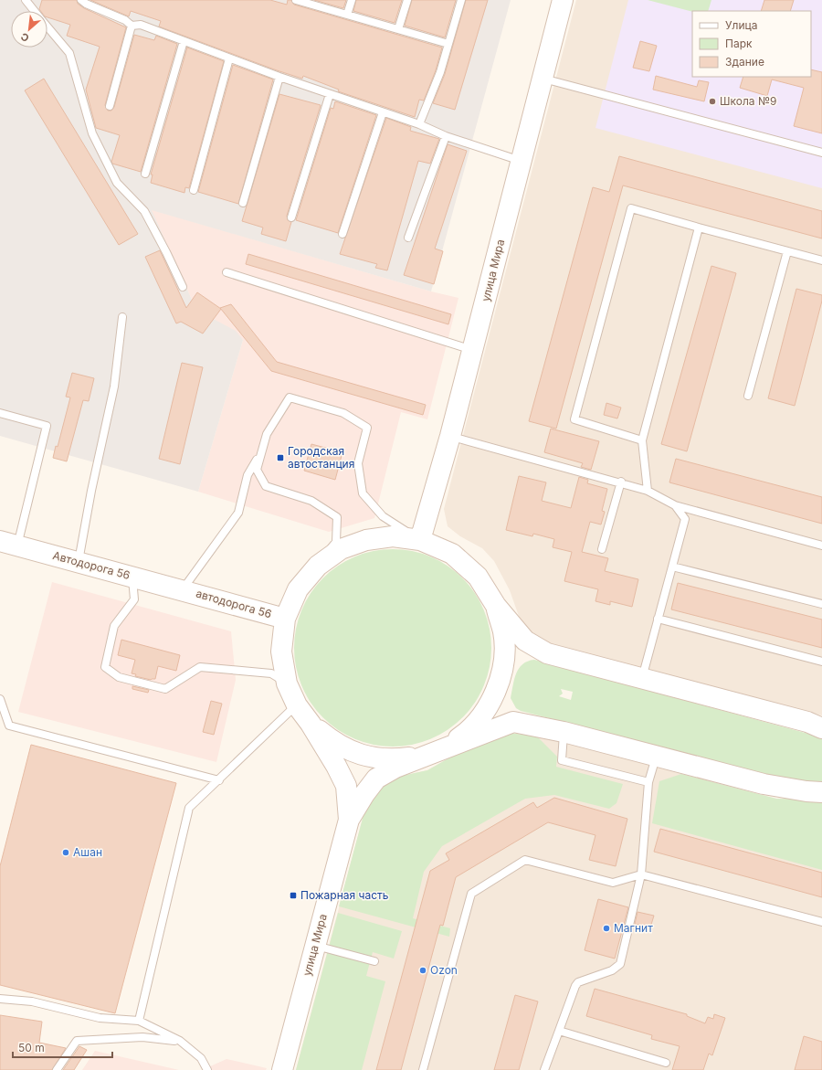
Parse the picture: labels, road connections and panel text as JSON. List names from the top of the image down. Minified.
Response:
{"streets":{"main road":["улица Мира","Автодорога 56","автодорога 56"]},"crossings":[["Автодорога 56","автодорога 56"]],"places":{"other":["Школа №9","Ашан","Магнит","Ozon"],"transit":["Городская автостанция","Пожарная часть"]},"legend":["Улица","Парк","Здание"],"scale_bar":"50 m","north":"bottom left"}
